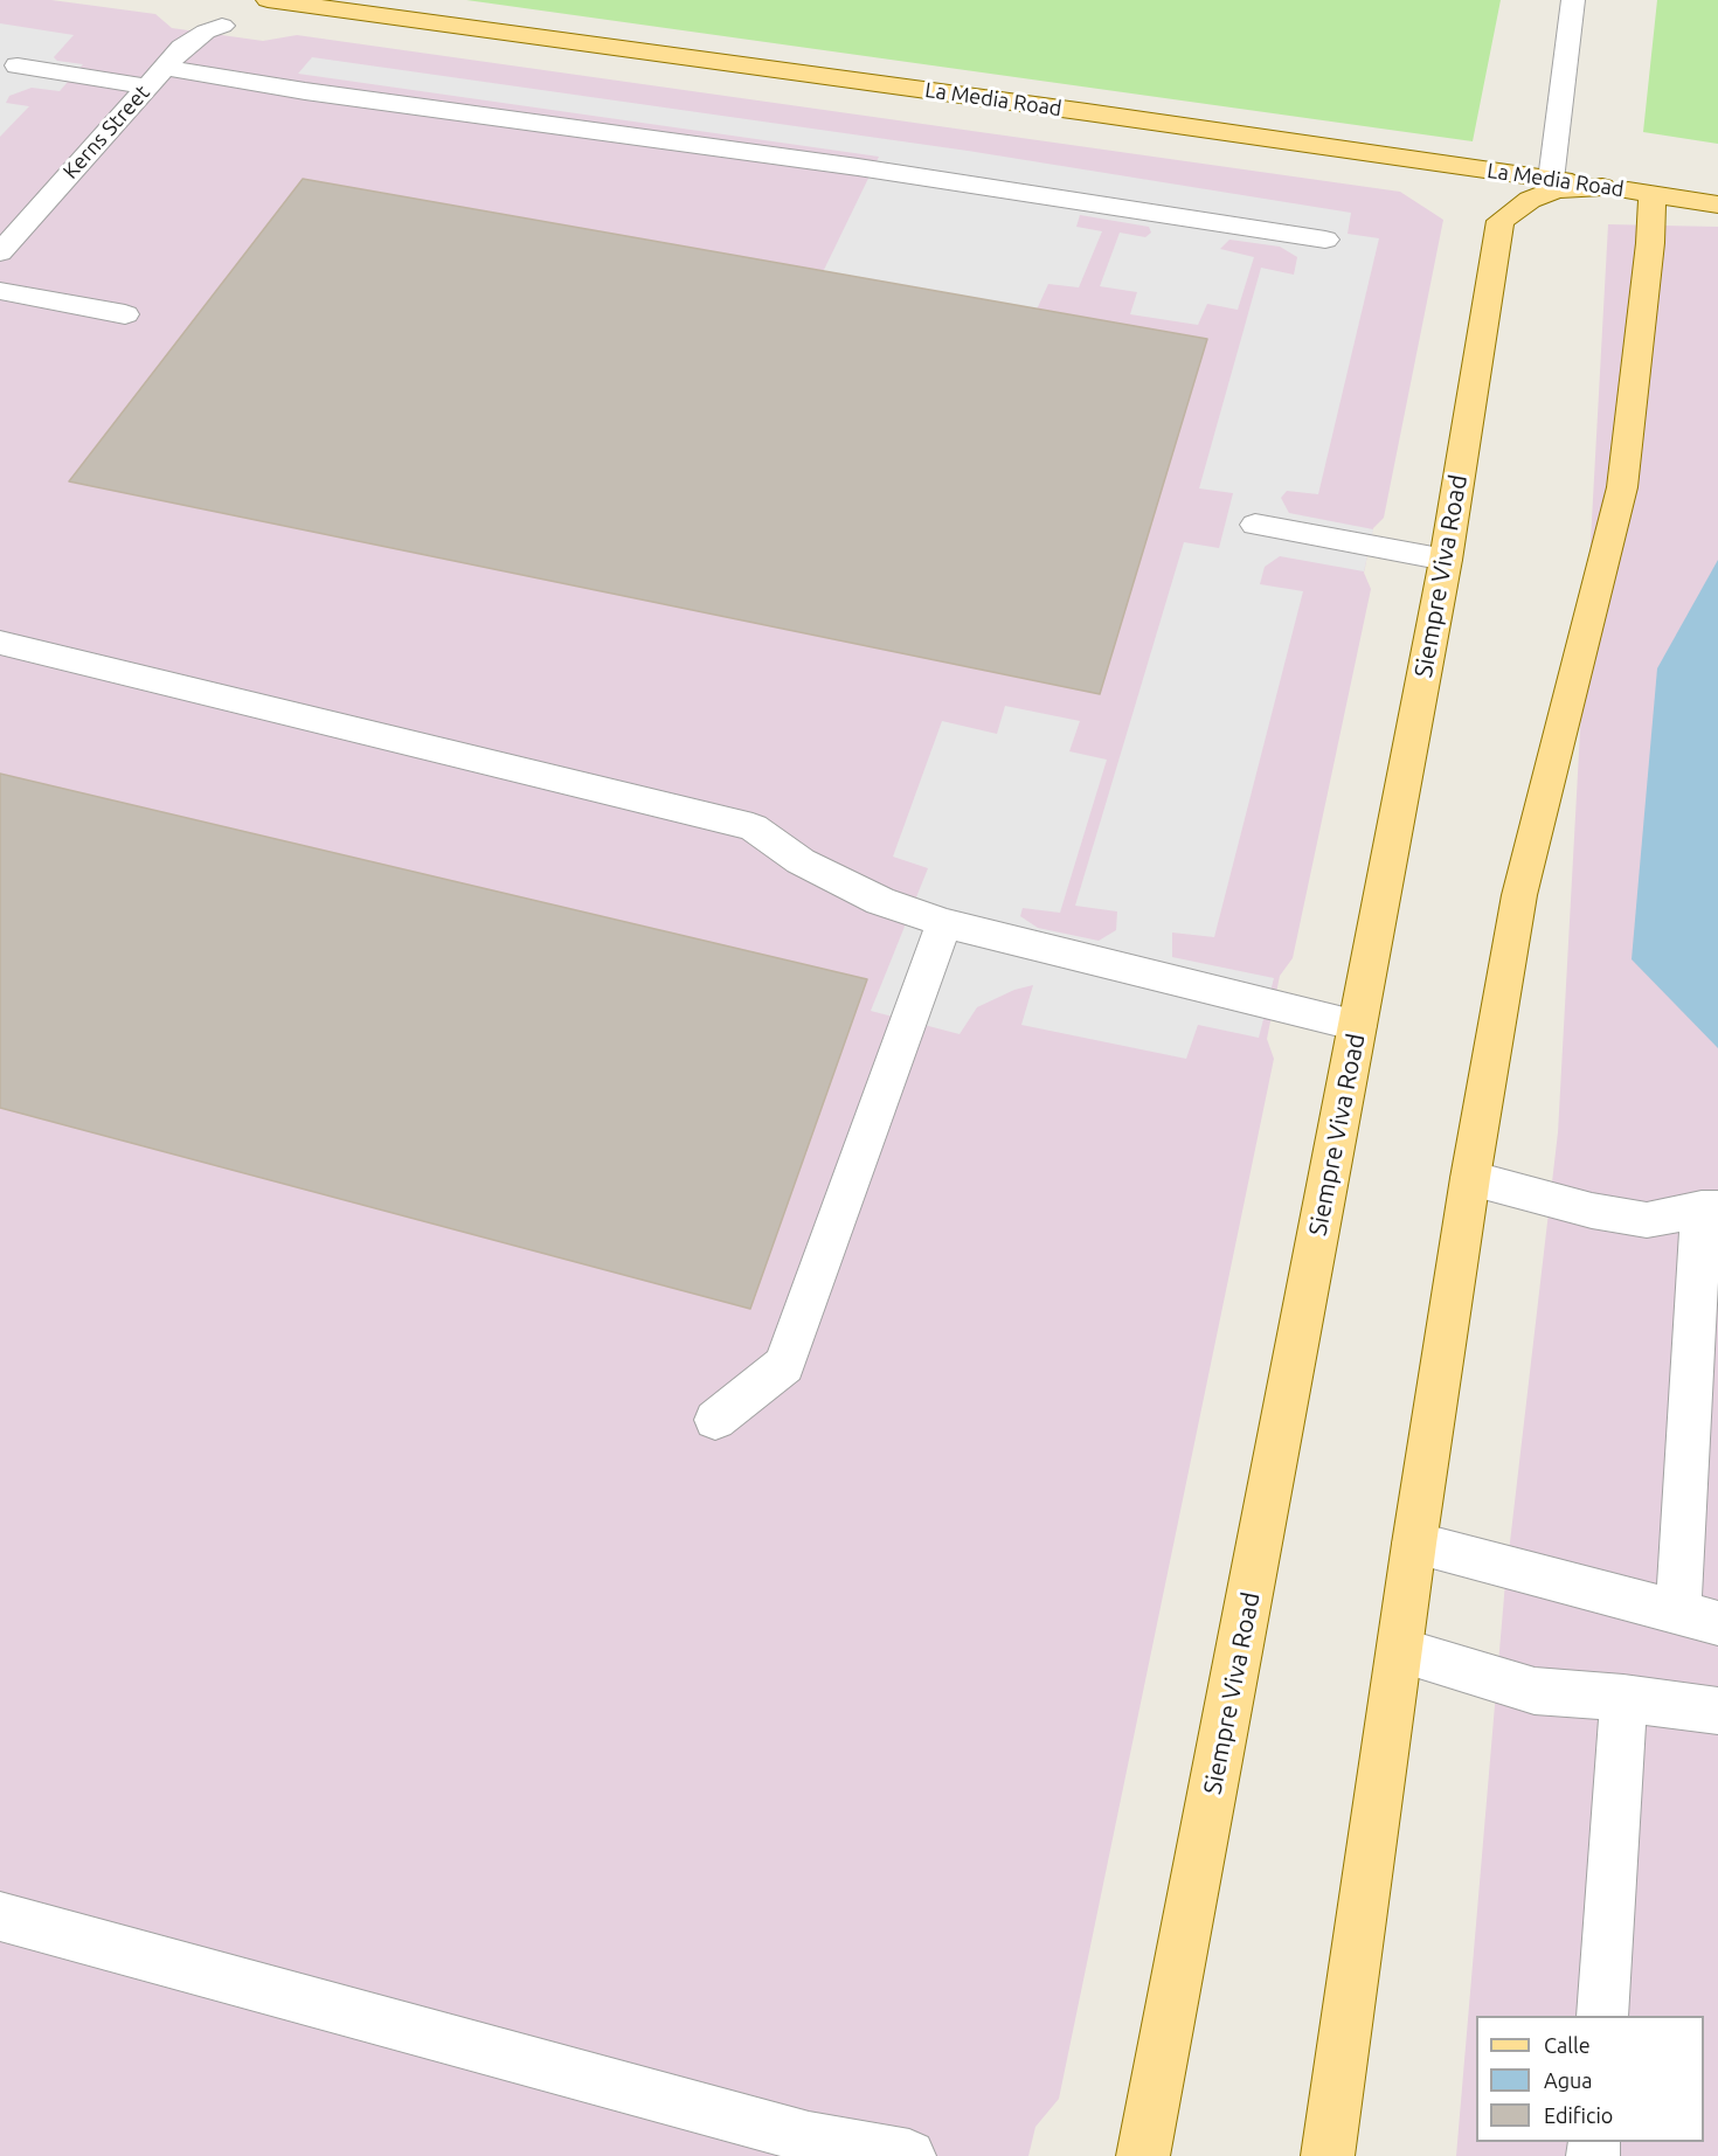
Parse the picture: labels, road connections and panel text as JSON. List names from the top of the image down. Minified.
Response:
{"streets":{"main road":["La Media Road","Siempre Viva Road"],"street":["Kerns Street"]},"crossings":[["La Media Road","Siempre Viva Road"]],"legend":["Calle","Agua","Edificio"]}
